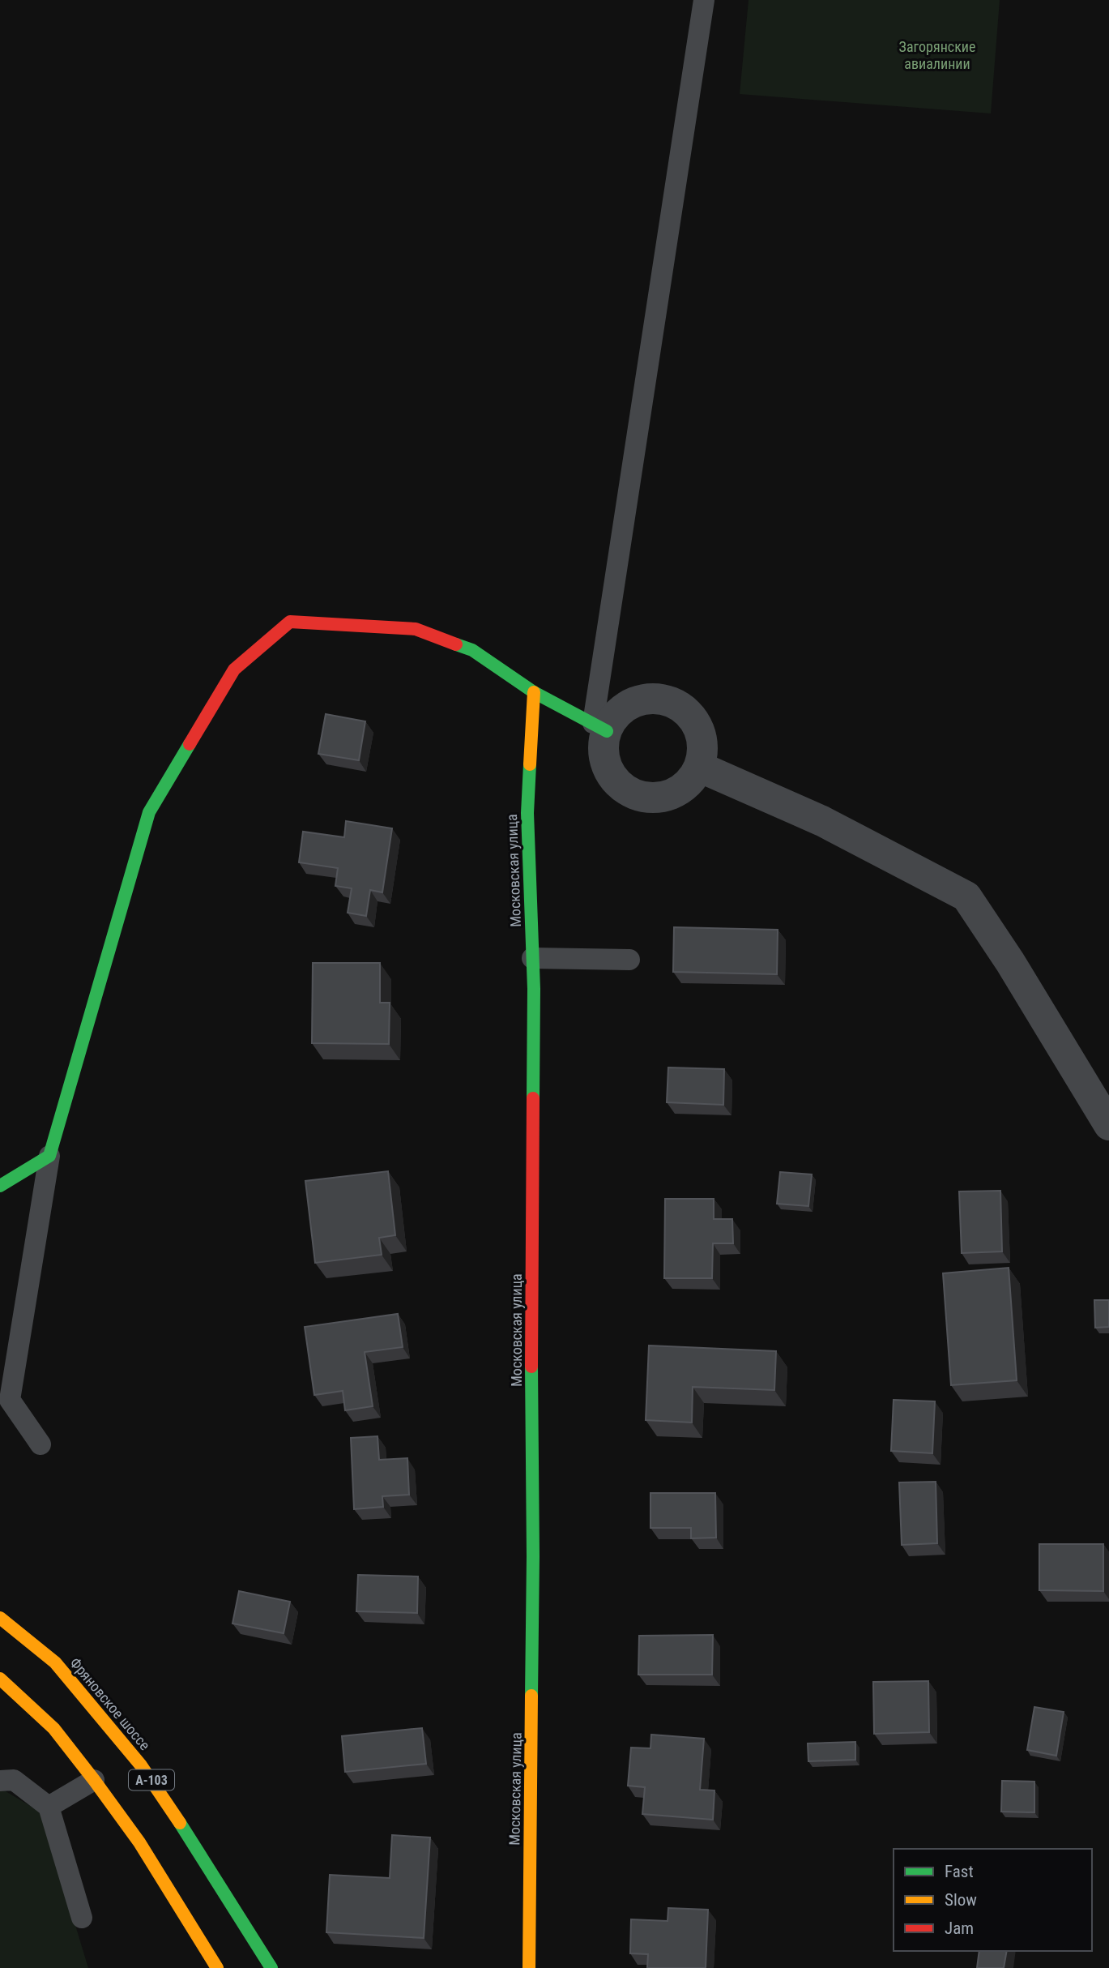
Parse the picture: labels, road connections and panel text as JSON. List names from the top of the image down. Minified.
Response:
{"streets":{"street":["Московская улица","Фряновское шоссе","А-103"]},"parks":["Загорянские авиалинии"],"legend":["Fast","Slow","Jam"]}
